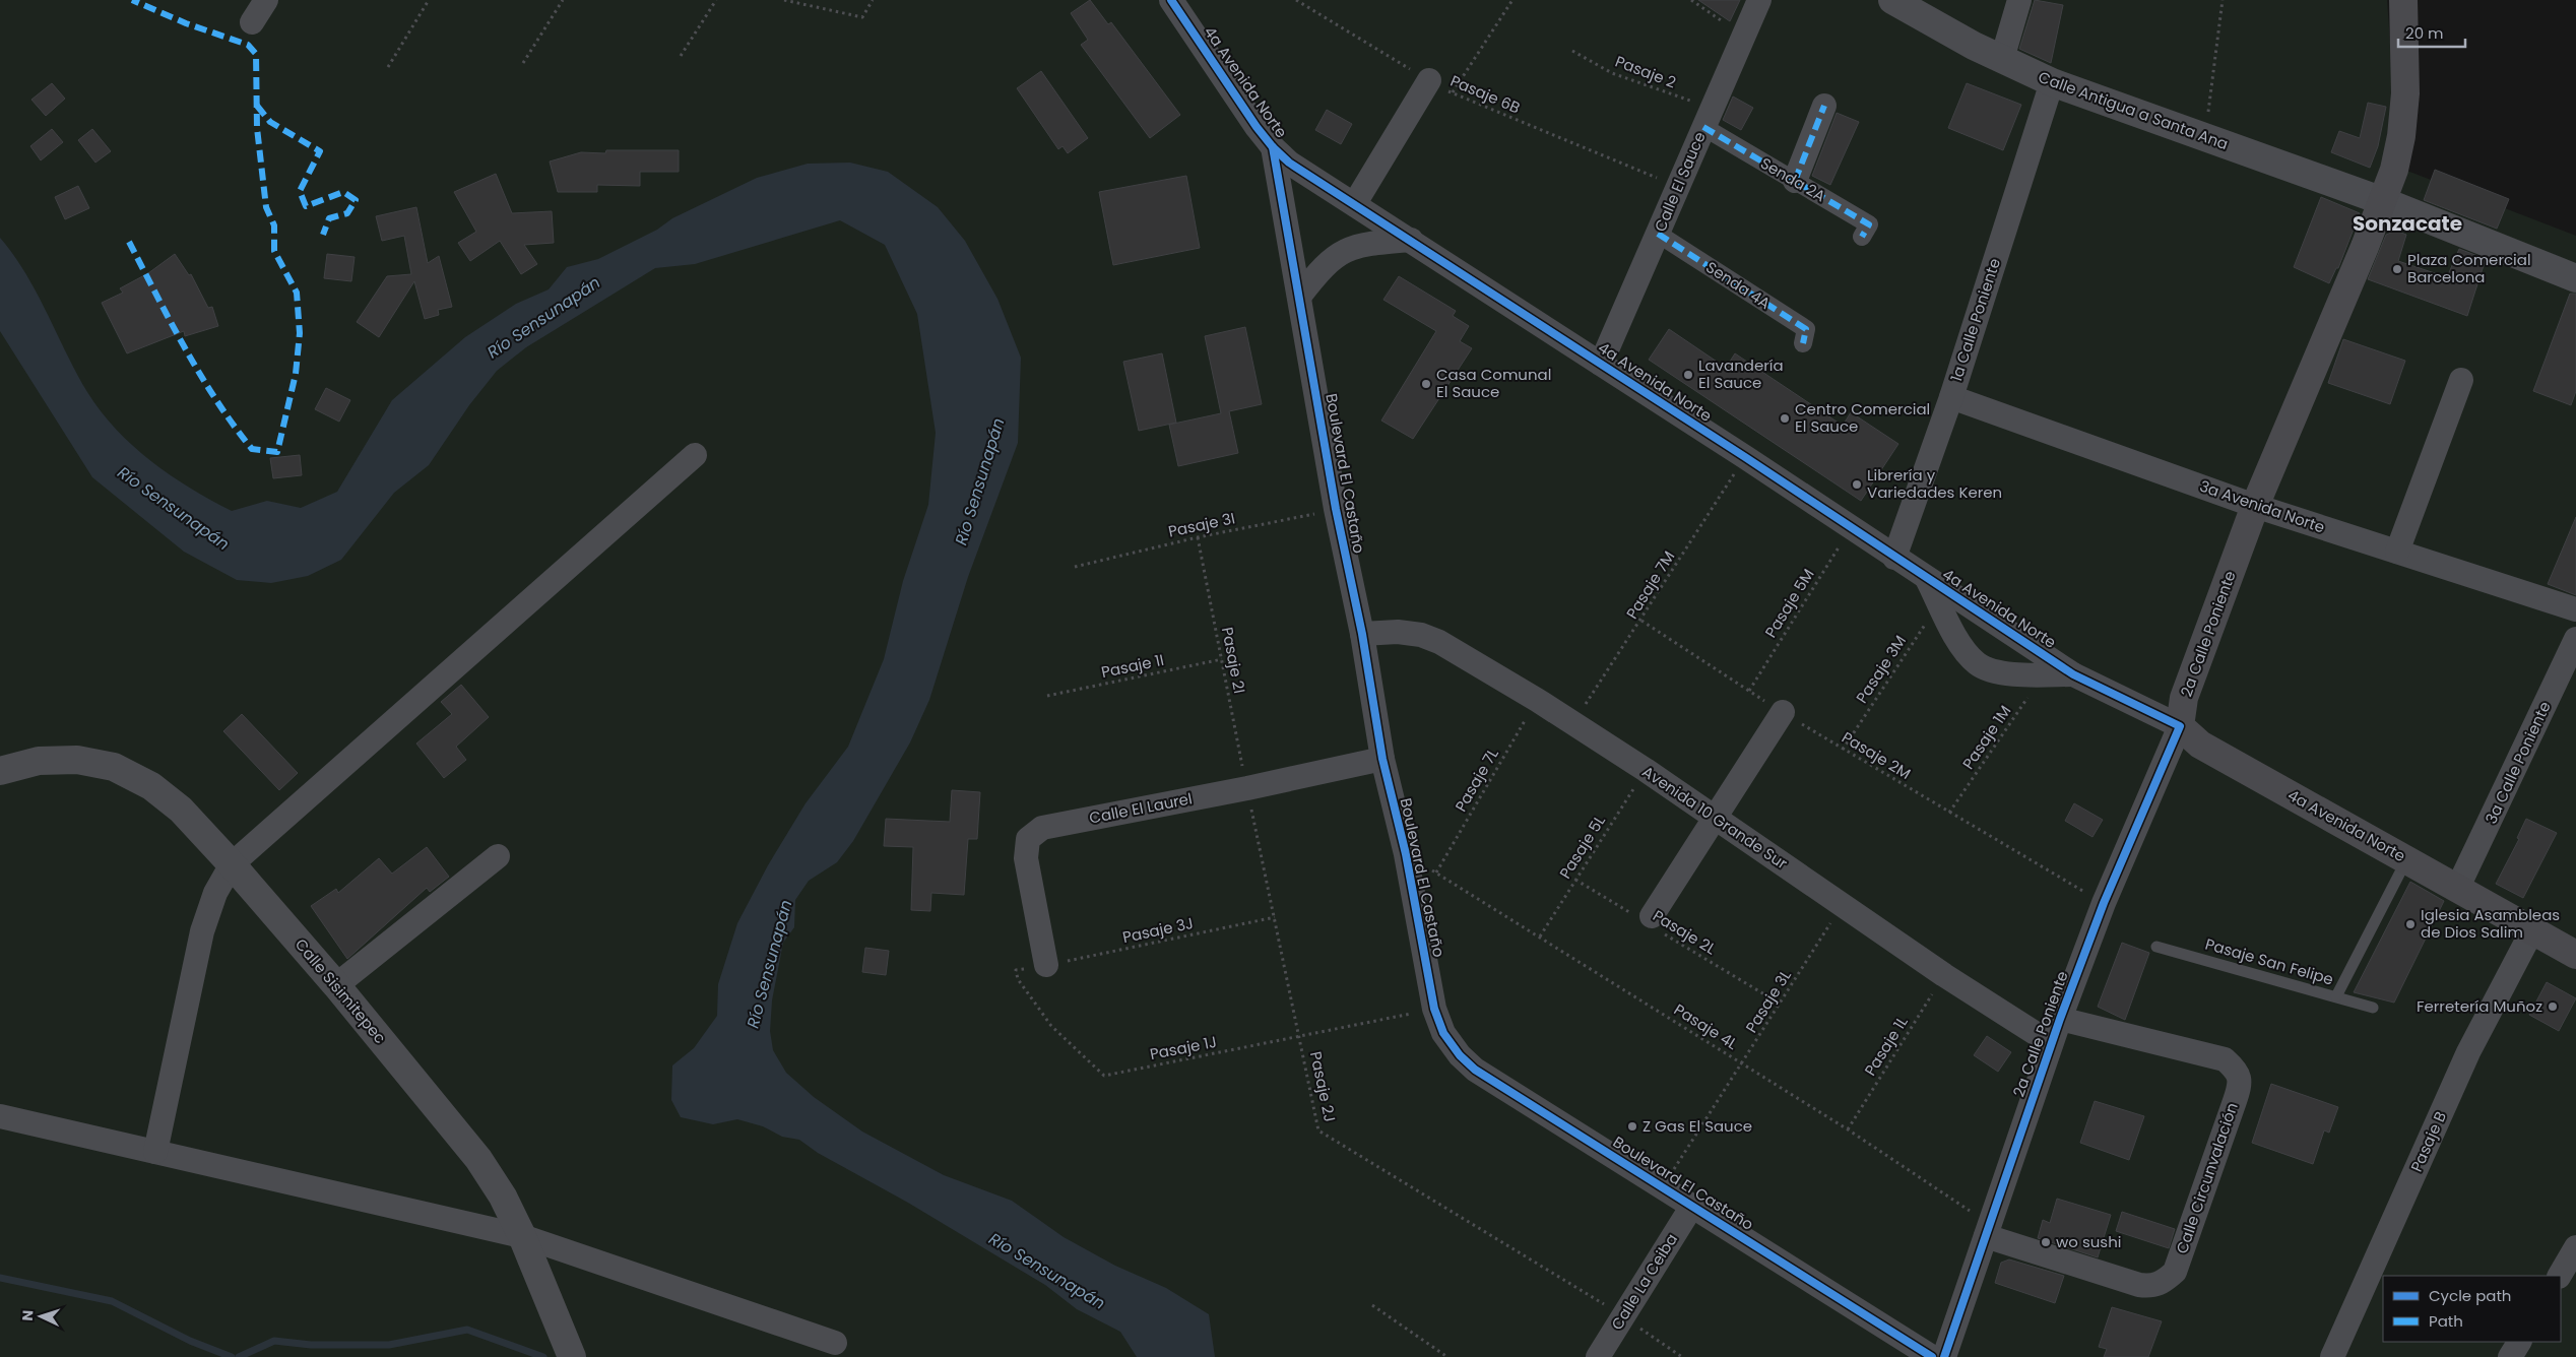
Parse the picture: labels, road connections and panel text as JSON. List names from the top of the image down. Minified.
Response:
{"streets":{"main road":["4a Avenida Norte","2a Calle Poniente"],"street":["Calle Antigua a Santa Ana","Senda 2A","Calle El Sauce","Senda 4A","1a Calle Poniente","Boulevard El Castaño","3a Avenida Norte","3a Calle Poniente","Calle El Laurel","Avenida 10 Grande Sur","Calle Sisimitepec","Pasaje B","Calle Circunvalación","Calle La Ceiba"],"lane":["Pasaje San Felipe"],"path":["Pasaje 2","Pasaje 6B","Pasaje 3I","Pasaje 7M","Pasaje 5M","Pasaje 2I","Pasaje 1I","Pasaje 3M","Pasaje 1M","Pasaje 2M","Pasaje 7L","Pasaje 5L","Pasaje 3J","Pasaje 2L","Pasaje 3L","Pasaje 4L","Pasaje 1L","Pasaje 1J","Pasaje 2J"]},"crossings":[["Pasaje 2","Senda 2A"],["Pasaje 2","Calle El Sauce"],["4a Avenida Norte","Calle El Sauce"],["4a Avenida Norte","1a Calle Poniente"],["4a Avenida Norte","Boulevard El Castaño"],["4a Avenida Norte","Pasaje 7M"],["4a Avenida Norte","Pasaje 5M"],["4a Avenida Norte","2a Calle Poniente"],["4a Avenida Norte","3a Calle Poniente"],["4a Avenida Norte","Pasaje B"],["Pasaje 6B","Calle El Sauce"],["Calle Antigua a Santa Ana","1a Calle Poniente"],["Calle Antigua a Santa Ana","2a Calle Poniente"],["Senda 2A","Calle El Sauce"],["Calle El Sauce","Senda 4A"],["1a Calle Poniente","3a Avenida Norte"],["Boulevard El Castaño","Pasaje 3I"],["Boulevard El Castaño","Calle El Laurel"],["Boulevard El Castaño","Avenida 10 Grande Sur"],["Boulevard El Castaño","Pasaje 3L"],["Boulevard El Castaño","Pasaje 4L"],["Boulevard El Castaño","Pasaje 1J"],["Boulevard El Castaño","Calle La Ceiba"],["3a Avenida Norte","2a Calle Poniente"],["Pasaje 3I","Pasaje 2I"],["Pasaje 7M","Pasaje 2M"],["Pasaje 7M","Avenida 10 Grande Sur"],["Pasaje 5M","Pasaje 2M"],["2a Calle Poniente","Pasaje 2M"],["2a Calle Poniente","Avenida 10 Grande Sur"],["2a Calle Poniente","Pasaje 4L"],["2a Calle Poniente","Calle Circunvalación"],["Pasaje 2I","Pasaje 1I"],["Pasaje 2I","Calle El Laurel"],["Pasaje 2I","Pasaje 2J"],["Pasaje 3M","Pasaje 2M"],["Pasaje 1M","Pasaje 2M"],["Pasaje 7L","Avenida 10 Grande Sur"],["Pasaje 7L","Pasaje 4L"],["Calle El Laurel","Pasaje 3J"],["Calle El Laurel","Pasaje 1J"],["Calle El Laurel","Pasaje 2J"],["Avenida 10 Grande Sur","Pasaje 5L"],["Avenida 10 Grande Sur","Pasaje 3L"],["Avenida 10 Grande Sur","Pasaje 1L"],["Pasaje 5L","Pasaje 2L"],["Pasaje 5L","Pasaje 4L"],["Pasaje 3J","Pasaje 1J"],["Pasaje 3J","Pasaje 2J"],["Pasaje 2L","Pasaje 3L"],["Pasaje 3L","Pasaje 4L"],["Pasaje 4L","Pasaje 1L"],["Pasaje 4L","Calle Circunvalación"],["Pasaje 1J","Pasaje 2J"],["Pasaje 2J","Calle La Ceiba"]],"districts":["Sonzacate"],"water":["Río Sensunapán"],"places":["Plaza Comercial Barcelona","Lavandería El Sauce","Casa Comunal El Sauce","Centro Comercial El Sauce","Librería y Variedades Keren","Iglesia Asambleas de Dios Salim","Ferretería Muñoz","Z Gas El Sauce","wo sushi"],"legend":["Cycle path","Path"],"scale_bar":"20 m","north":"left"}
